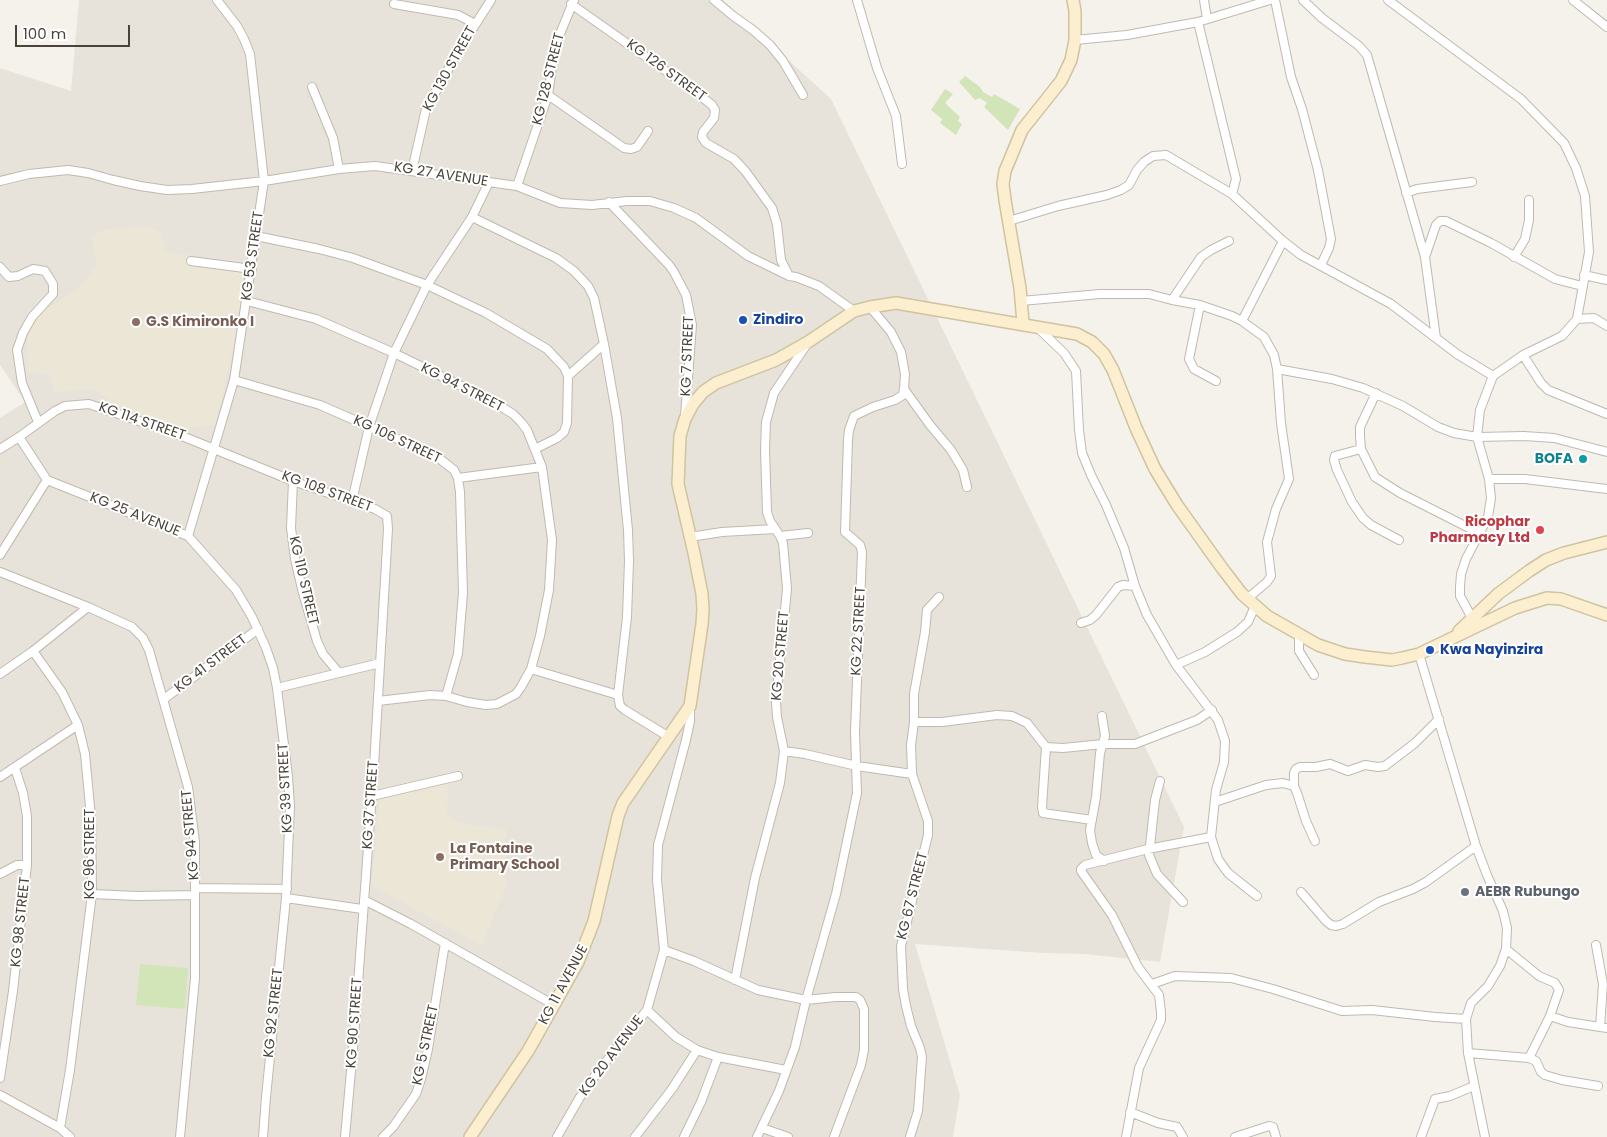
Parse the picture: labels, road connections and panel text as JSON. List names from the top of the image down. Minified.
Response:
{"streets":{"main road":["KG 11 AVENUE"],"street":["KG 130 STREET","KG 126 STREET","KG 128 STREET","KG 27 AVENUE","KG 53 STREET","KG 7 STREET","KG 94 STREET","KG 114 STREET","KG 106 STREET","KG 108 STREET","KG 25 AVENUE","KG 110 STREET","KG 22 STREET","KG 20 STREET","KG 41 STREET","KG 39 STREET","KG 37 STREET","KG 96 STREET","KG 67 STREET","KG 98 STREET","KG 92 STREET","KG 90 STREET","KG 5 STREET","KG 20 AVENUE"]},"crossings":[["KG 130 STREET","KG 27 AVENUE"],["KG 126 STREET","KG 128 STREET"],["KG 126 STREET","KG 27 AVENUE"],["KG 128 STREET","KG 27 AVENUE"],["KG 27 AVENUE","KG 53 STREET"],["KG 27 AVENUE","KG 7 STREET"],["KG 53 STREET","KG 94 STREET"],["KG 53 STREET","KG 114 STREET"],["KG 53 STREET","KG 106 STREET"],["KG 53 STREET","KG 108 STREET"],["KG 53 STREET","KG 25 AVENUE"],["KG 94 STREET","KG 41 STREET"],["KG 114 STREET","KG 108 STREET"],["KG 108 STREET","KG 110 STREET"],["KG 25 AVENUE","KG 41 STREET"],["KG 25 AVENUE","KG 39 STREET"],["KG 39 STREET","KG 92 STREET"],["KG 37 STREET","KG 90 STREET"],["KG 11 AVENUE","KG 20 AVENUE"]],"places":["Zindiro","G.S Kimironko I","BOFA","Ricophar Pharmacy Ltd","Kwa Nayinzira","La Fontaine Primary School","AEBR Rubungo"],"scale_bar":"100 m"}
